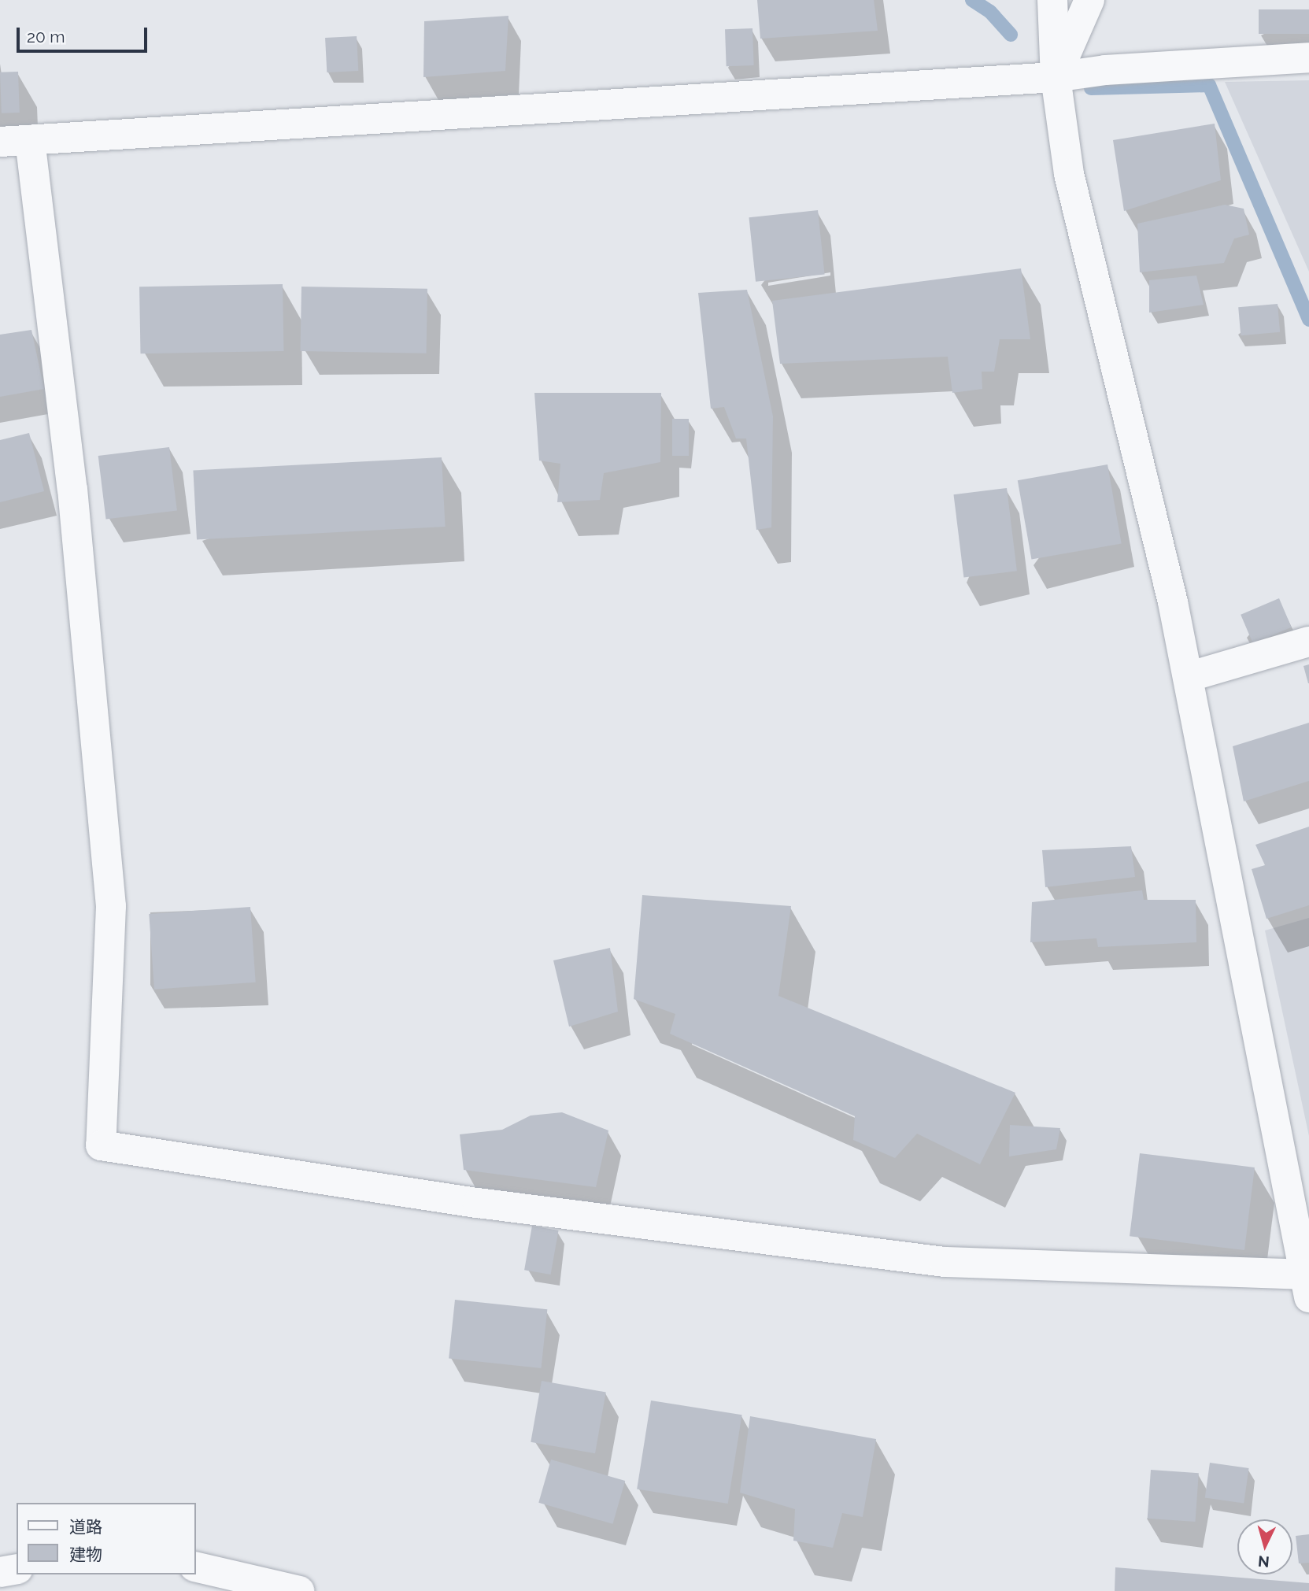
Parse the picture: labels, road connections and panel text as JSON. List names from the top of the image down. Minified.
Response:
{"legend":["道路","建物"],"scale_bar":"20 m","north":"bottom"}
